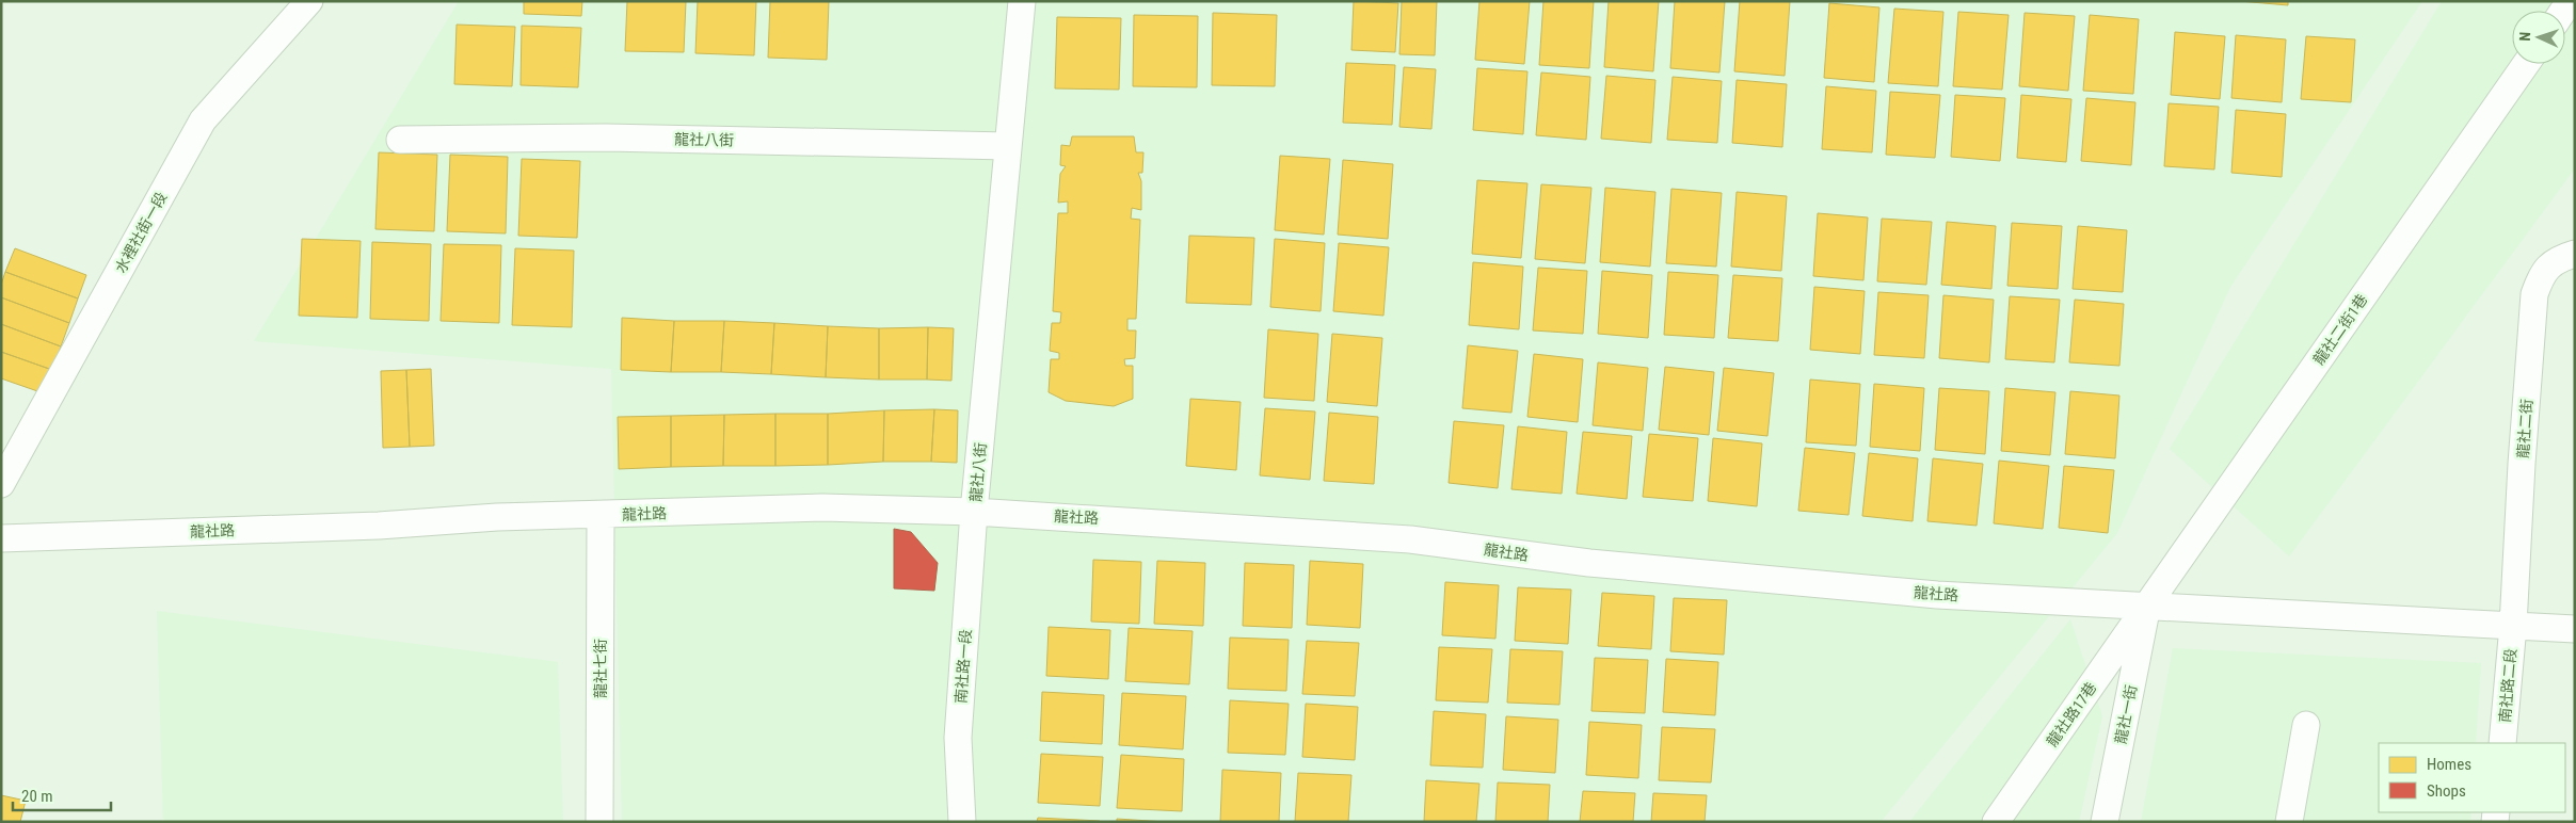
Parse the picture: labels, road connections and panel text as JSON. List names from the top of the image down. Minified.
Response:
{"streets":{"street":["龍社八街","水裡社街一段","龍社二街1巷","龍社二街","龍社路","南社路一段","龍社七街","南社路二段","龍社路17巷","龍社一街"]},"crossings":[["龍社八街","龍社路"],["龍社八街","南社路一段"],["龍社二街1巷","龍社路"],["龍社二街1巷","龍社路17巷"],["龍社二街1巷","龍社一街"],["龍社二街","南社路二段"],["龍社路","南社路一段"],["龍社路","龍社七街"],["龍社路","龍社路17巷"],["龍社路","龍社一街"],["龍社路17巷","龍社一街"]],"legend":["Homes","Shops"],"scale_bar":"20 m","north":"left"}
